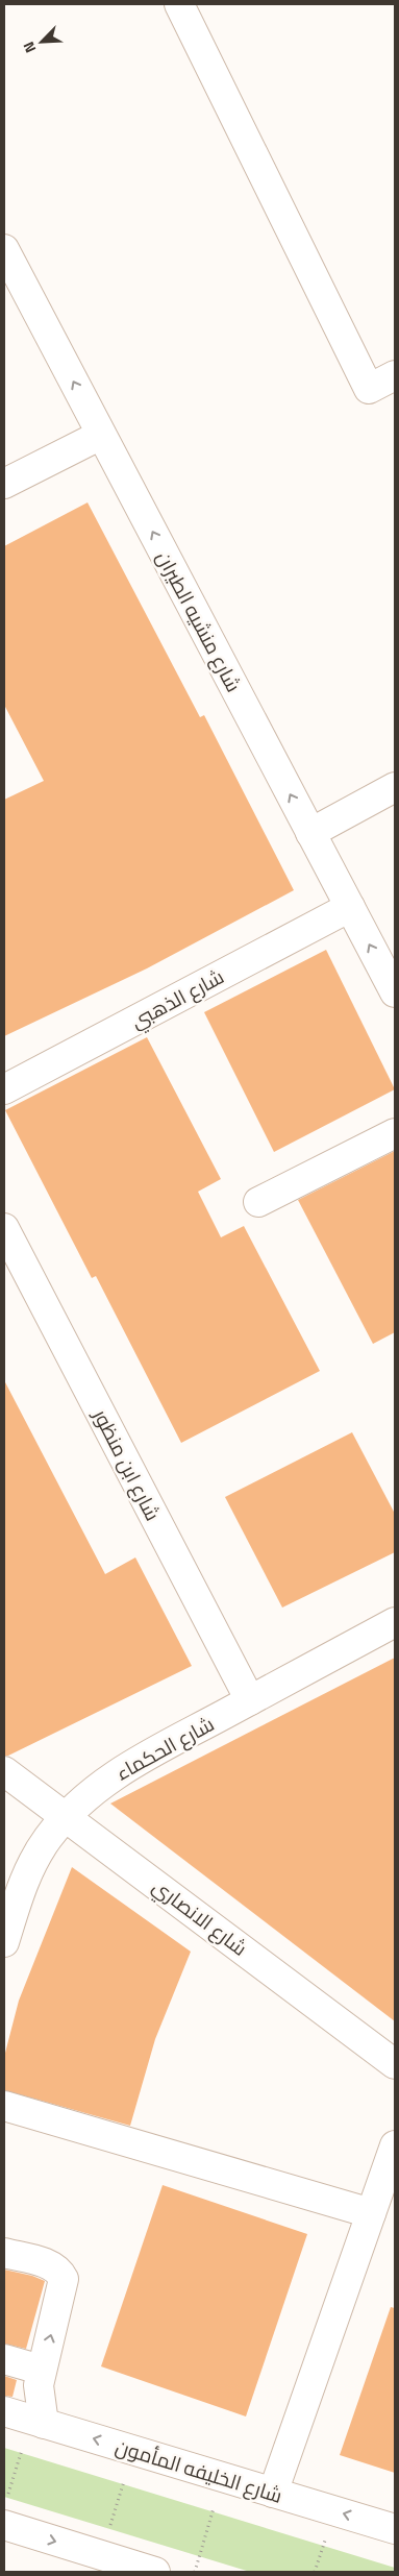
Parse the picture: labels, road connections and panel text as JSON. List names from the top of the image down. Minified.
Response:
{"streets":{"street":["شارع منشيه الطيران","شارع الذهبي","شارع ابن منظور","شارع الحكماء","شارع الانصاري","شارع الخليفه المأمون"]},"crossings":[["شارع منشيه الطيران","شارع الذهبي"],["شارع ابن منظور","شارع الحكماء"],["شارع الحكماء","شارع الانصاري"]],"one_way":["شارع منشيه الطيران"],"north":"bottom left"}
